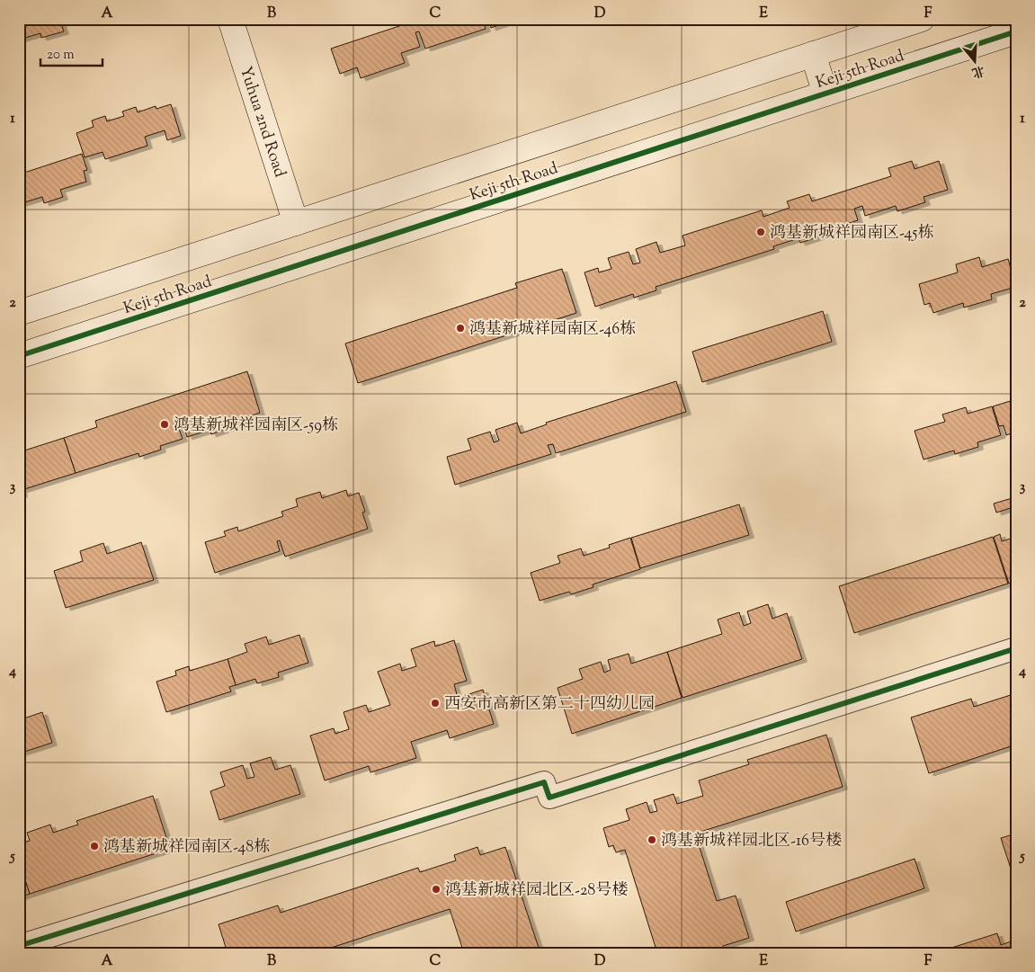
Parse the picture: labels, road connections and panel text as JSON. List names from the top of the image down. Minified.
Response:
{"streets":{"street":["Keji 5th Road","Yuhua 2nd Road"]},"crossings":[["Keji 5th Road","Yuhua 2nd Road"]],"places":["鸿基新城祥园南区-45栋","鸿基新城祥园南区-46栋","鸿基新城祥园南区-59栋","西安市高新区第二十四幼儿园","鸿基新城祥园北区-16号楼","鸿基新城祥园南区-48栋","鸿基新城祥园北区-28号楼"],"scale_bar":"20 m","north":"bottom","grid":{"columns":["A","B","C","D","E","F"],"rows":["1","2","3","4","5"]}}
